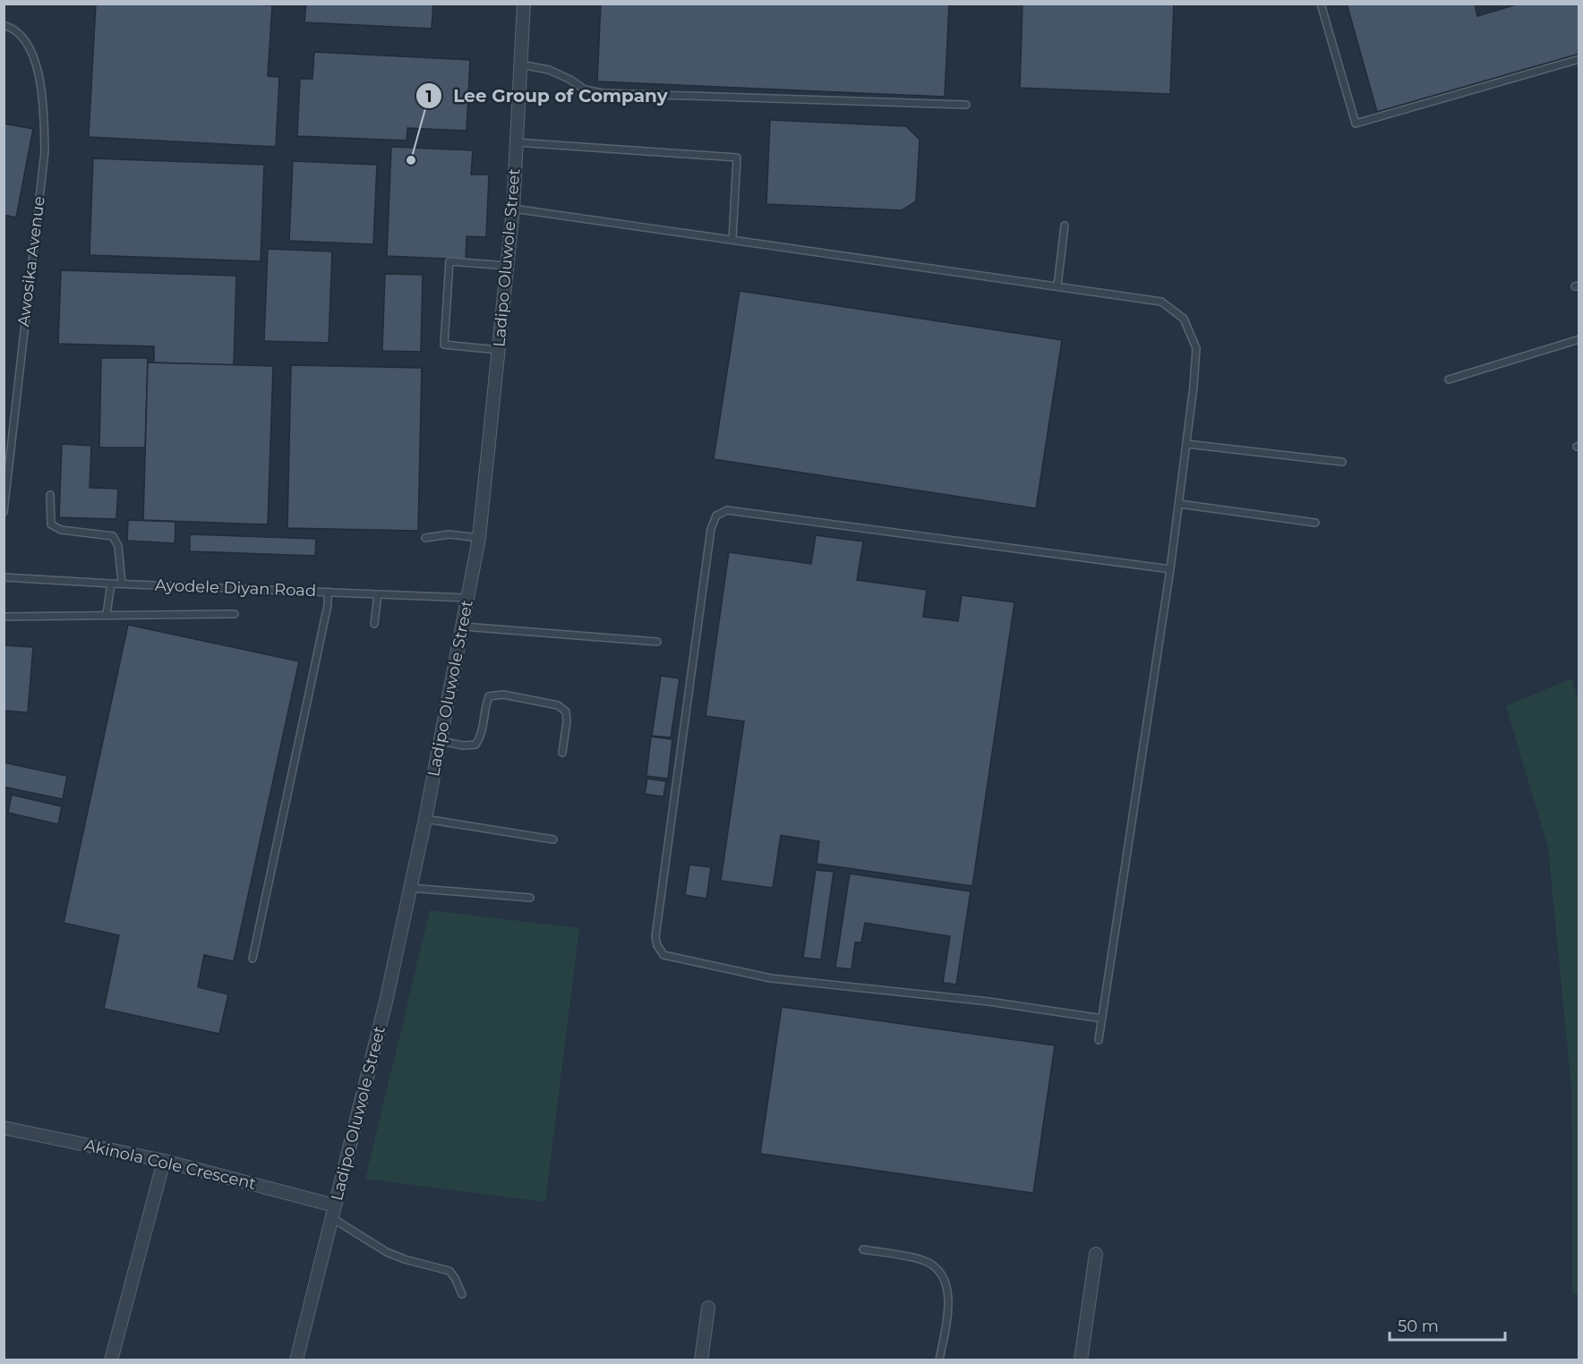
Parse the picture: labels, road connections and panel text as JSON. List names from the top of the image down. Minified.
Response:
{"streets":{"street":["Ladipo Oluwole Street","Akinola Cole Crescent"],"lane":["Awosika Avenue","Ayodele Diyan Road"]},"crossings":[["Ladipo Oluwole Street","Ayodele Diyan Road"],["Ladipo Oluwole Street","Akinola Cole Crescent"]],"places":["Lee Group of Company"],"scale_bar":"50 m"}
